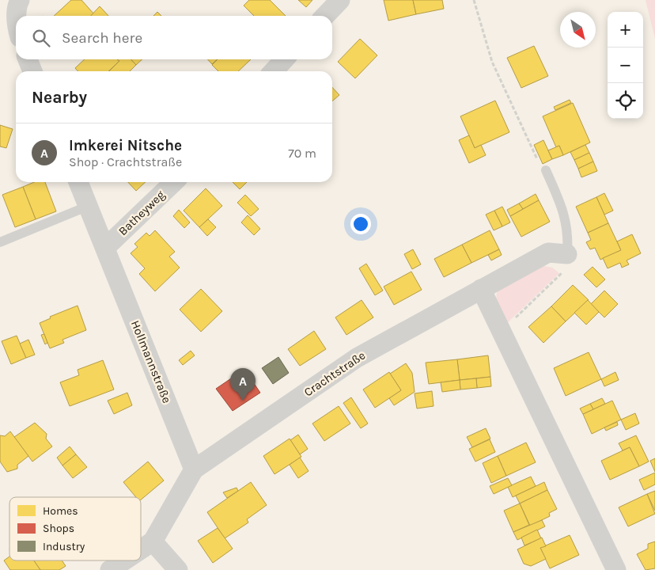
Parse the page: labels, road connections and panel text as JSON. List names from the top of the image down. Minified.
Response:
{"streets":{"street":["Batheyweg","Hollmannstraße","Crachtstraße"]},"crossings":[["Batheyweg","Hollmannstraße"],["Hollmannstraße","Crachtstraße"]],"legend":["Homes","Shops","Industry"],"north":"bottom right","page":{"map_buttons":["+","−"],"search":"Search here","heading":"Nearby","list":[{"mark":"A","name":"Imkerei Nitsche","note":"Shop · Crachtstraße","value":"70 m"}],"pins":"A"}}
